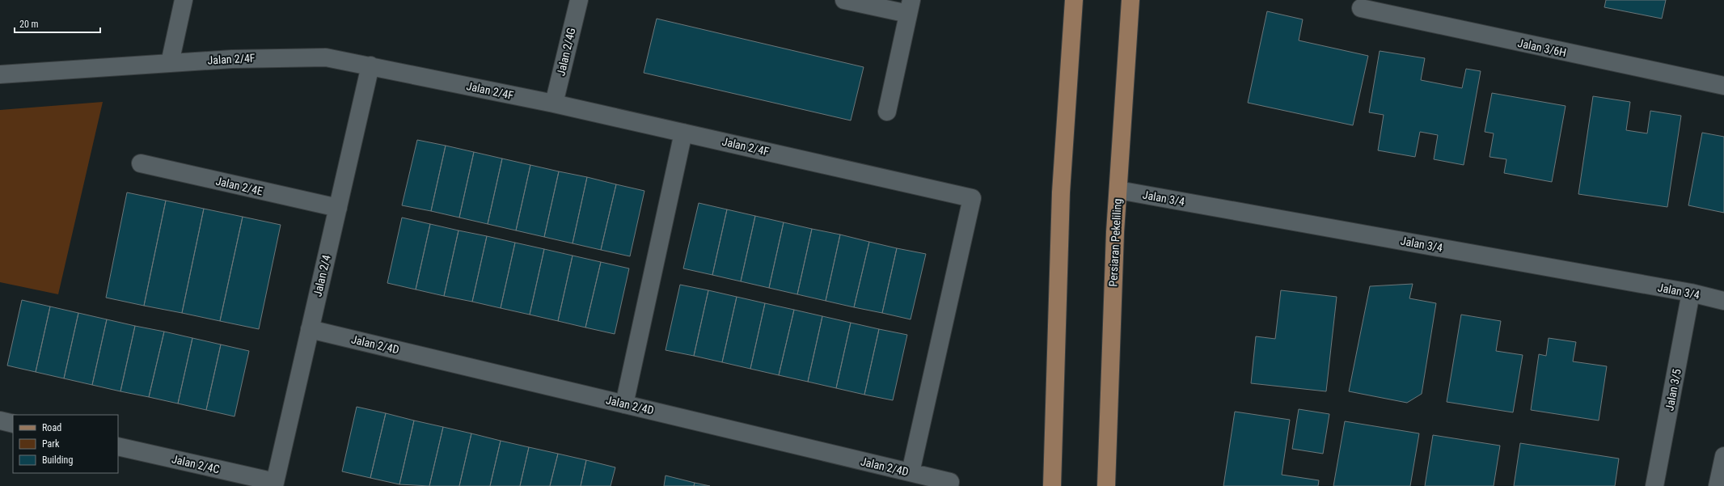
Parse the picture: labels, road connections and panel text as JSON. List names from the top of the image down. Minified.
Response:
{"streets":{"main road":["Persiaran Pekeliling"],"street":["Jalan 3/6H","Jalan 2/4G","Jalan 2/4F","Jalan 2/4E","Jalan 3/4","Jalan 2/4","Jalan 2/4D","Jalan 3/5","Jalan 2/4C"]},"crossings":[["Jalan 2/4G","Jalan 2/4F"],["Jalan 2/4F","Jalan 2/4"],["Jalan 2/4F","Jalan 2/4D"],["Jalan 2/4E","Jalan 2/4"],["Jalan 3/4","Persiaran Pekeliling"],["Jalan 3/4","Jalan 3/5"],["Jalan 2/4","Jalan 2/4D"],["Jalan 2/4","Jalan 2/4C"]],"legend":["Road","Park","Building"],"scale_bar":"20 m"}
